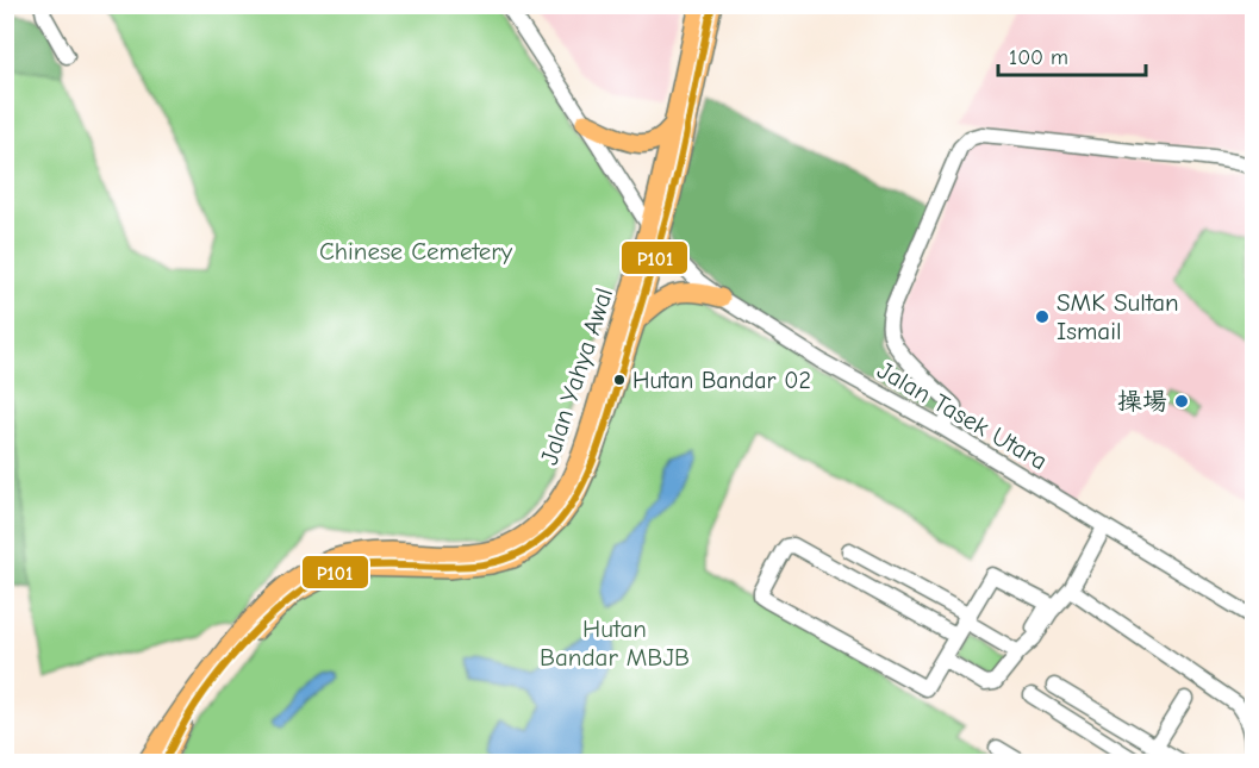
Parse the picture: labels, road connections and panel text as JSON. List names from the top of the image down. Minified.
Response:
{"streets":{"main road":["Jalan Yahya Awal"],"street":["Jalan Tasek Utara"]},"crossings":[["Jalan Yahya Awal","Jalan Tasek Utara"]],"parks":["Chinese Cemetery","Hutan Bandar MBJB"],"places":["SMK Sultan Ismail","Hutan Bandar 02","操場"],"lines":["transit line P101"],"scale_bar":"100 m"}
